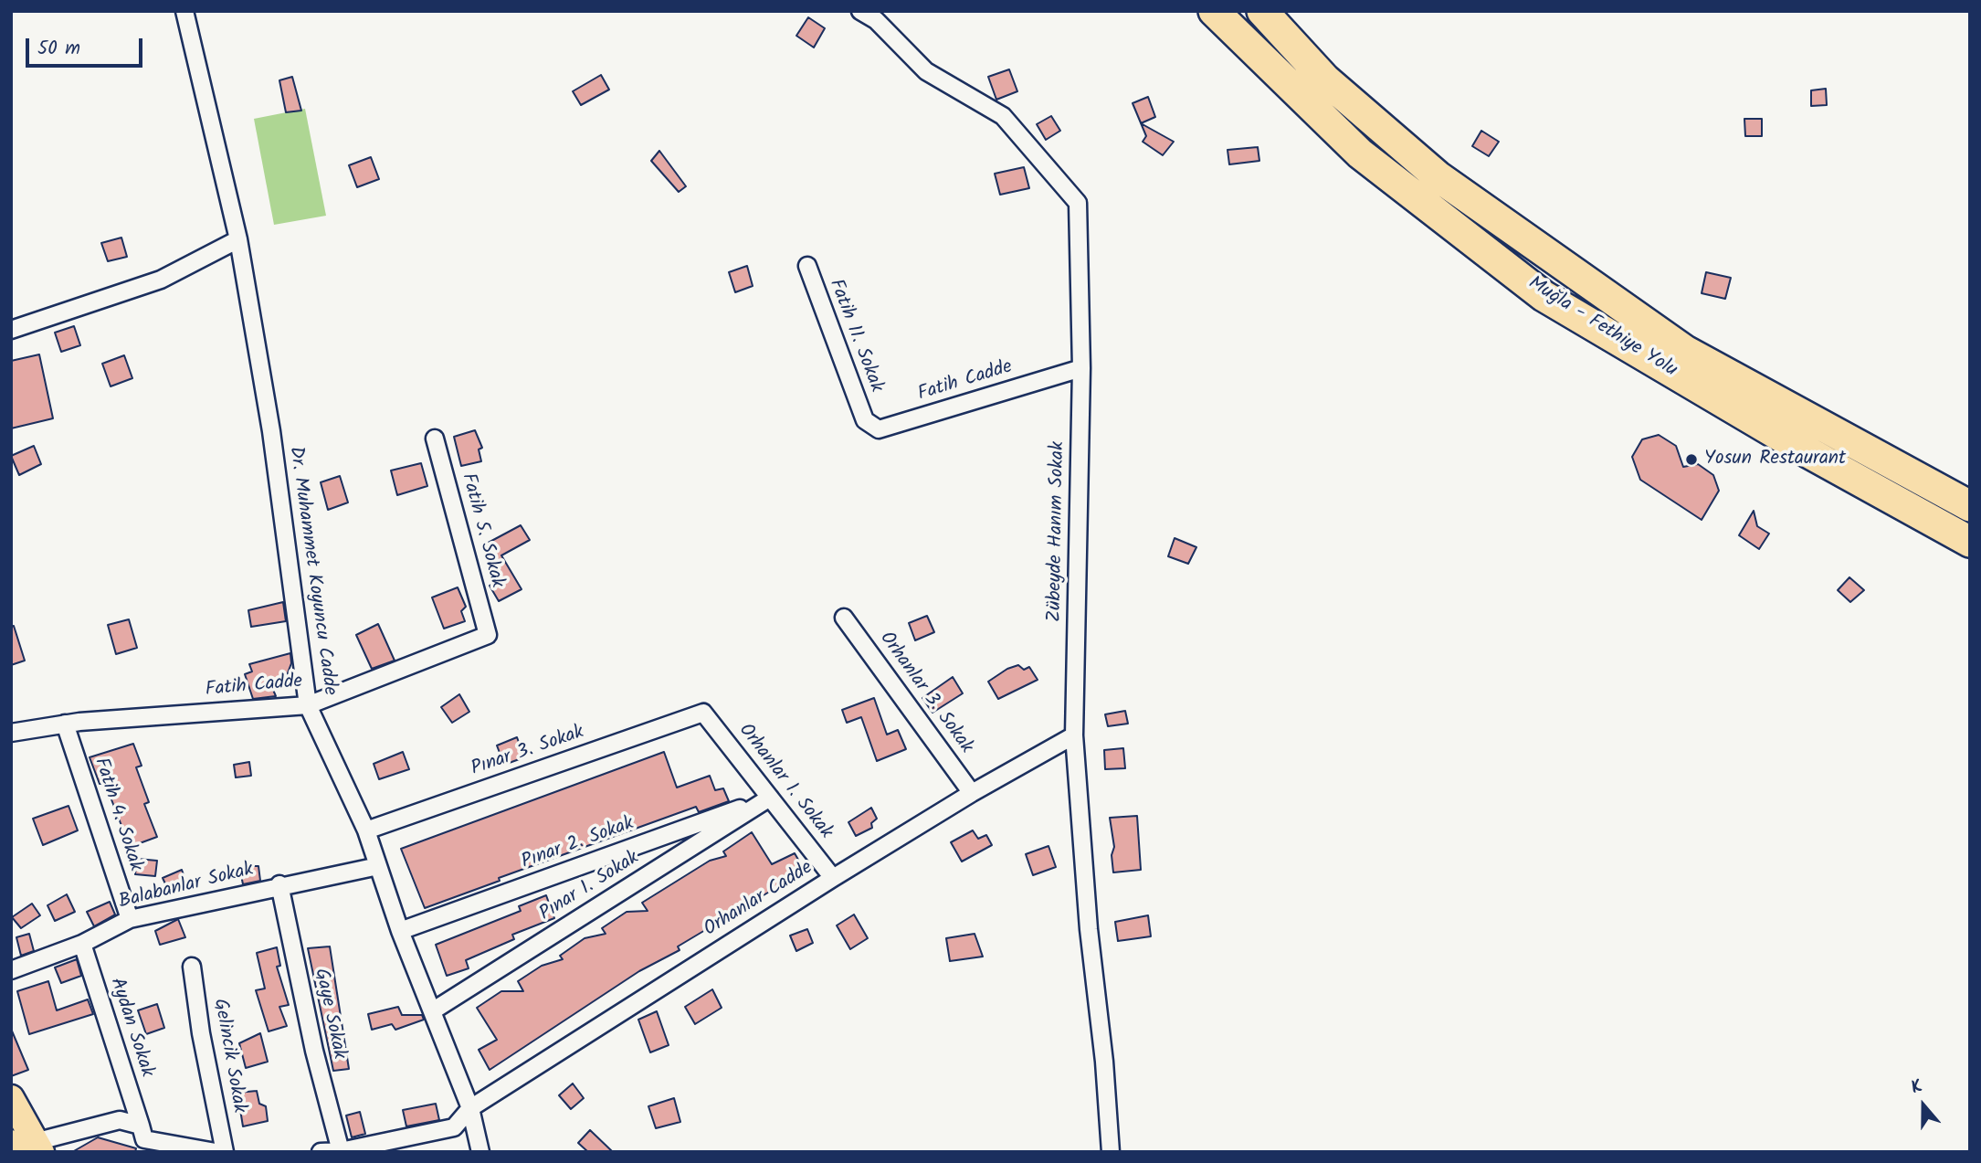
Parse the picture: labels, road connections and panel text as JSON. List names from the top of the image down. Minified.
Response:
{"streets":{"highway":["Muğla - Fethiye Yolu"],"street":["Fatih 11. Sokak","Fatih Cadde","Fatih 5. Sokak","Zübeyde Hanım Sokak","Dr. Muhammet Koyuncu Cadde","Orhanlar 3. Sokak","Pınar 3. Sokak","Orhanlar 1. Sokak","Fatih 4. Sokak","Pınar 2. Sokak","Balabanlar Sokak","Pınar 1. Sokak","Orhanlar Cadde","Gaye Sokak","Aydan Sokak","Gelincik Sokak"]},"crossings":[["Fatih 11. Sokak","Fatih Cadde"],["Fatih Cadde","Fatih 5. Sokak"],["Fatih Cadde","Zübeyde Hanım Sokak"],["Fatih Cadde","Dr. Muhammet Koyuncu Cadde"],["Fatih Cadde","Fatih 4. Sokak"],["Zübeyde Hanım Sokak","Orhanlar Cadde"],["Dr. Muhammet Koyuncu Cadde","Pınar 3. Sokak"],["Dr. Muhammet Koyuncu Cadde","Pınar 2. Sokak"],["Dr. Muhammet Koyuncu Cadde","Balabanlar Sokak"],["Dr. Muhammet Koyuncu Cadde","Pınar 1. Sokak"],["Dr. Muhammet Koyuncu Cadde","Orhanlar Cadde"],["Orhanlar 3. Sokak","Orhanlar Cadde"],["Pınar 3. Sokak","Orhanlar 1. Sokak"],["Orhanlar 1. Sokak","Pınar 2. Sokak"],["Orhanlar 1. Sokak","Pınar 1. Sokak"],["Orhanlar 1. Sokak","Orhanlar Cadde"],["Fatih 4. Sokak","Balabanlar Sokak"],["Pınar 2. Sokak","Pınar 1. Sokak"],["Balabanlar Sokak","Gaye Sokak"],["Balabanlar Sokak","Aydan Sokak"],["Orhanlar Cadde","Gaye Sokak"]],"places":["Yosun Restaurant"],"scale_bar":"50 m","north":"top"}
